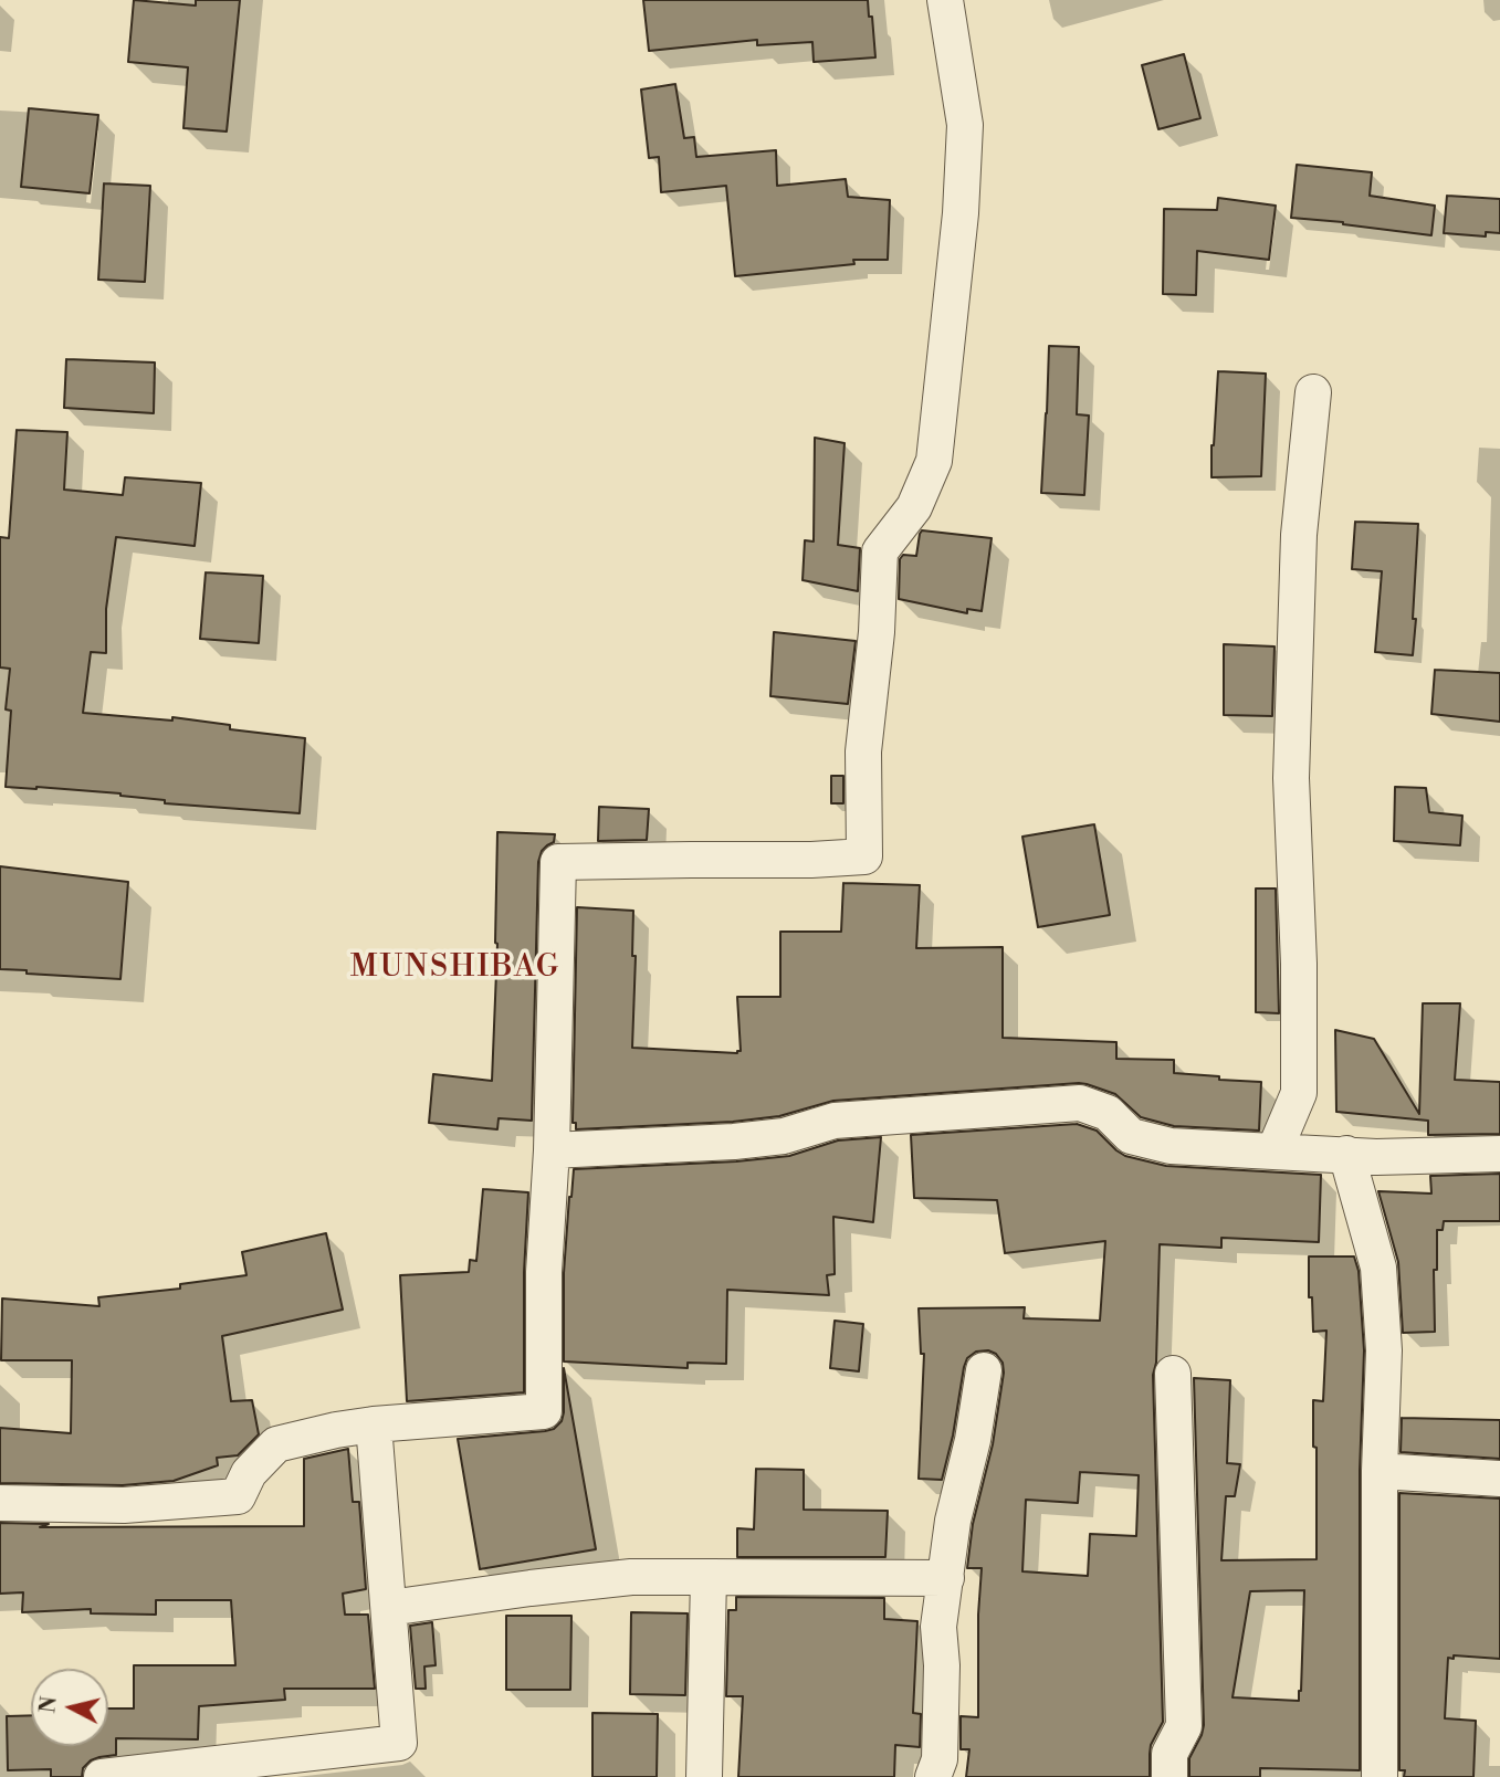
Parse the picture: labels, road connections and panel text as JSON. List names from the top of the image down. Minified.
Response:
{"districts":["MUNSHIBAG"],"north":"left"}
